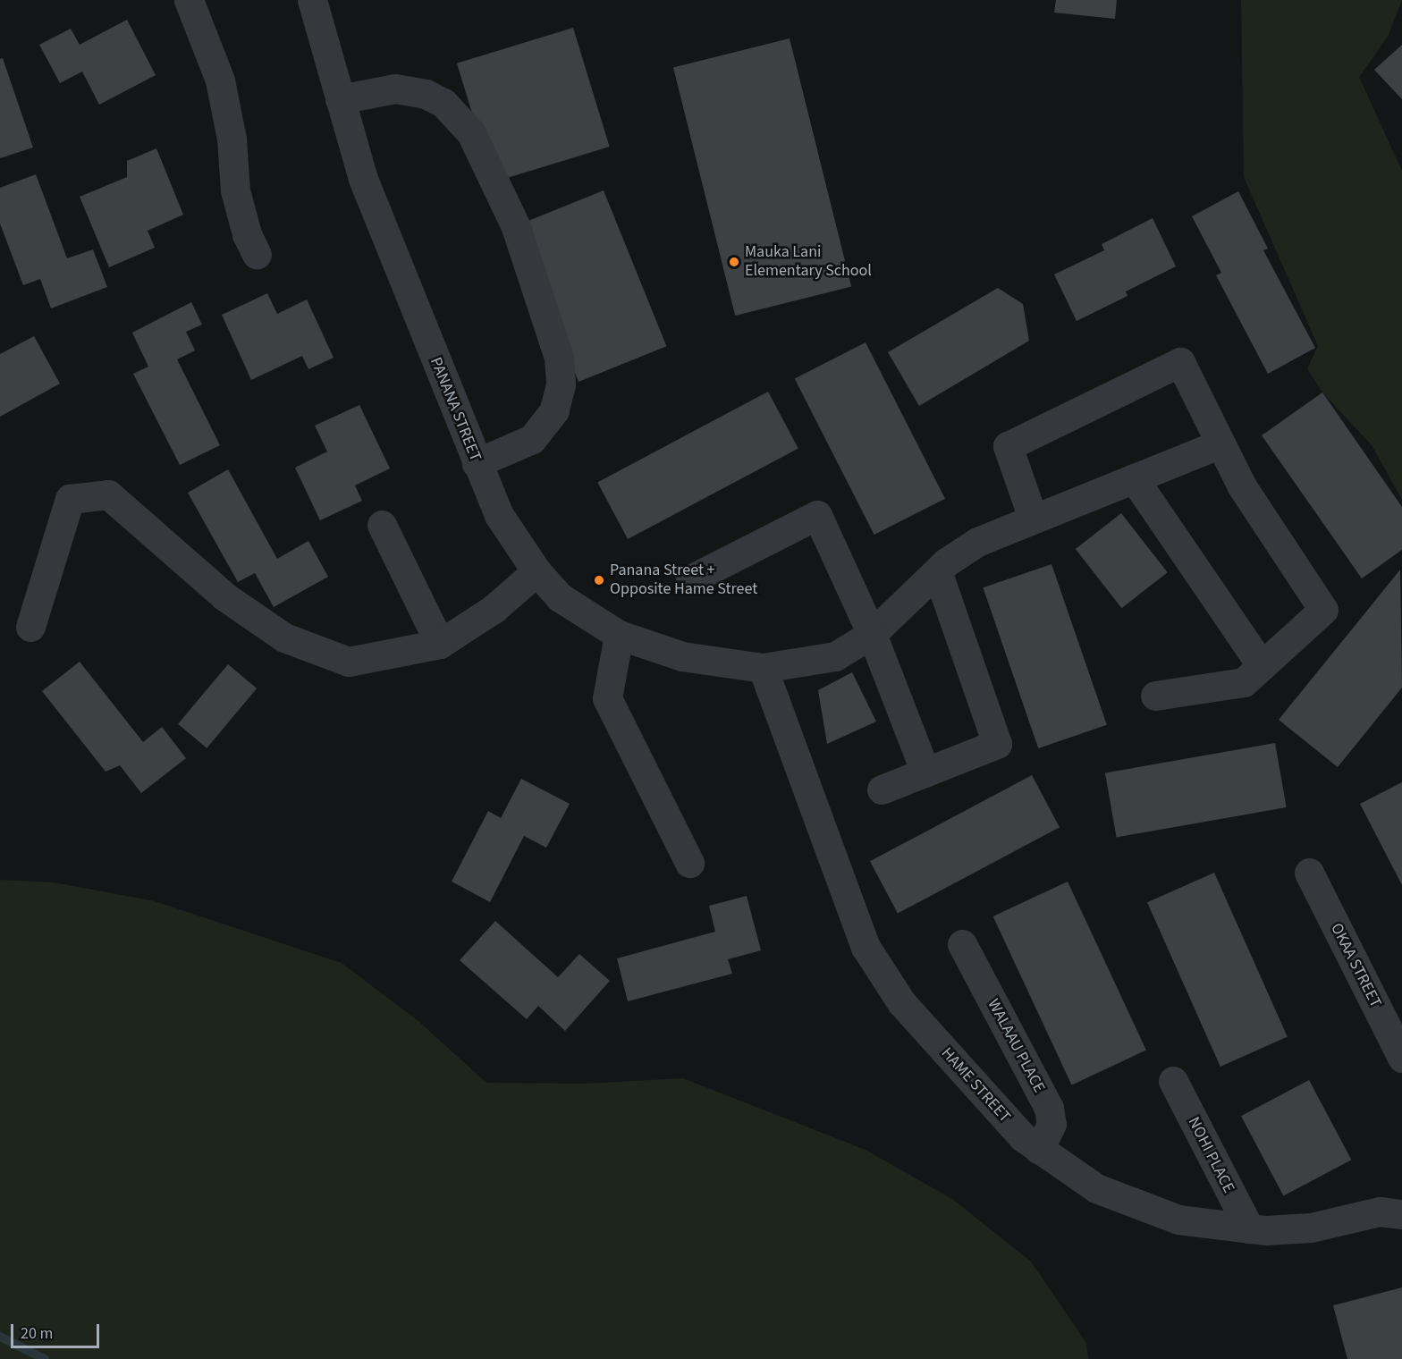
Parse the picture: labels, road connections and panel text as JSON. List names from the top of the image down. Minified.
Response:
{"streets":{"street":["PANANA STREET","OKAA STREET","WALAAU PLACE","HAME STREET","NOHI PLACE"]},"crossings":[["PANANA STREET","HAME STREET"],["WALAAU PLACE","HAME STREET"],["HAME STREET","NOHI PLACE"]],"places":["Mauka Lani Elementary School","Panana Street + Opposite Hame Street"],"scale_bar":"20 m"}
